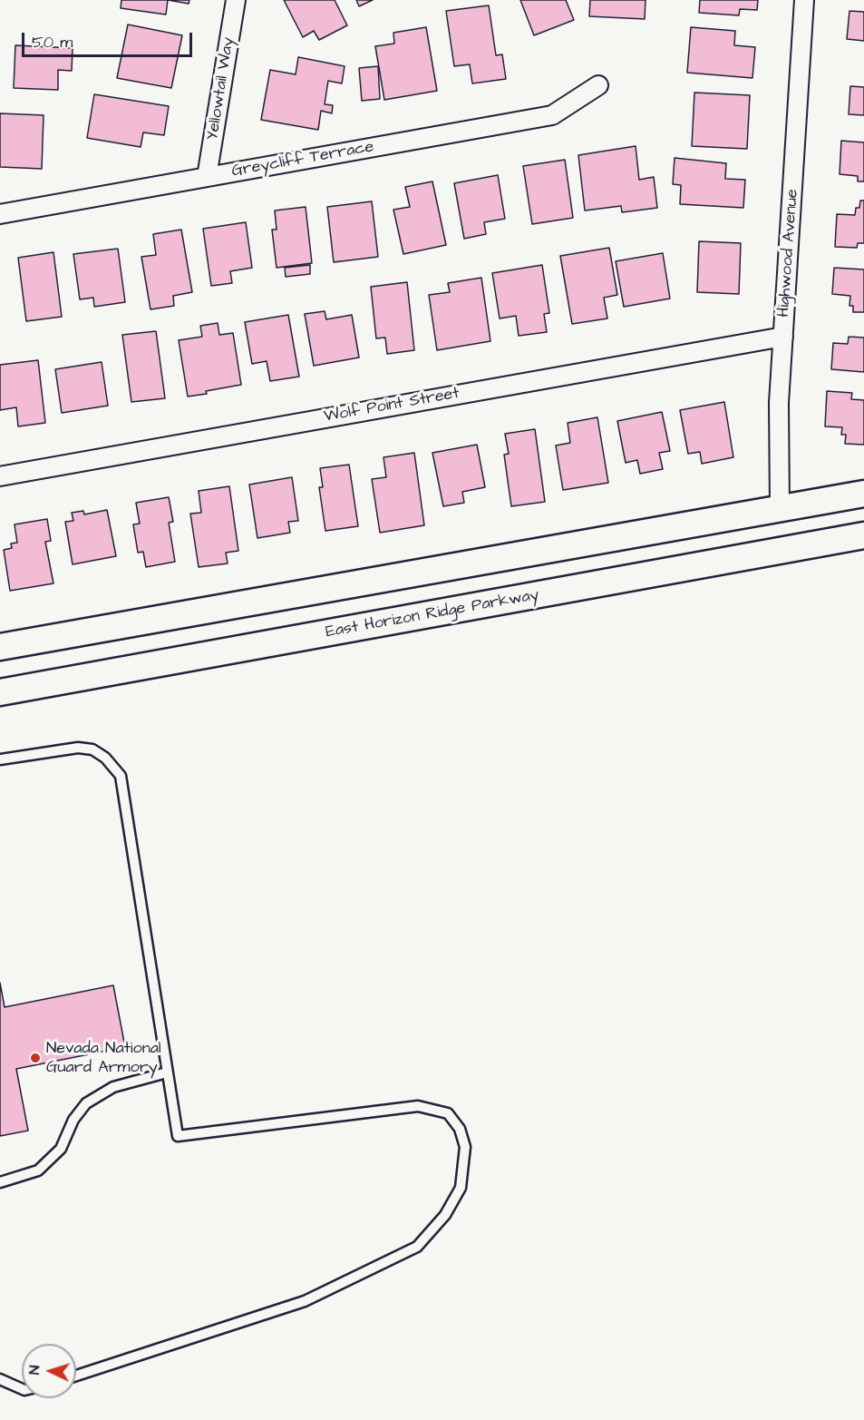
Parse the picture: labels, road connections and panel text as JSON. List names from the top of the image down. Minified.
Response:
{"streets":{"main road":["East Horizon Ridge Parkway"],"street":["Yellowtail Way","Greycliff Terrace","Highwood Avenue","Wolf Point Street"]},"crossings":[["Yellowtail Way","Greycliff Terrace"],["Highwood Avenue","Wolf Point Street"]],"places":["Nevada National Guard Armory"],"scale_bar":"50 m","north":"left"}
